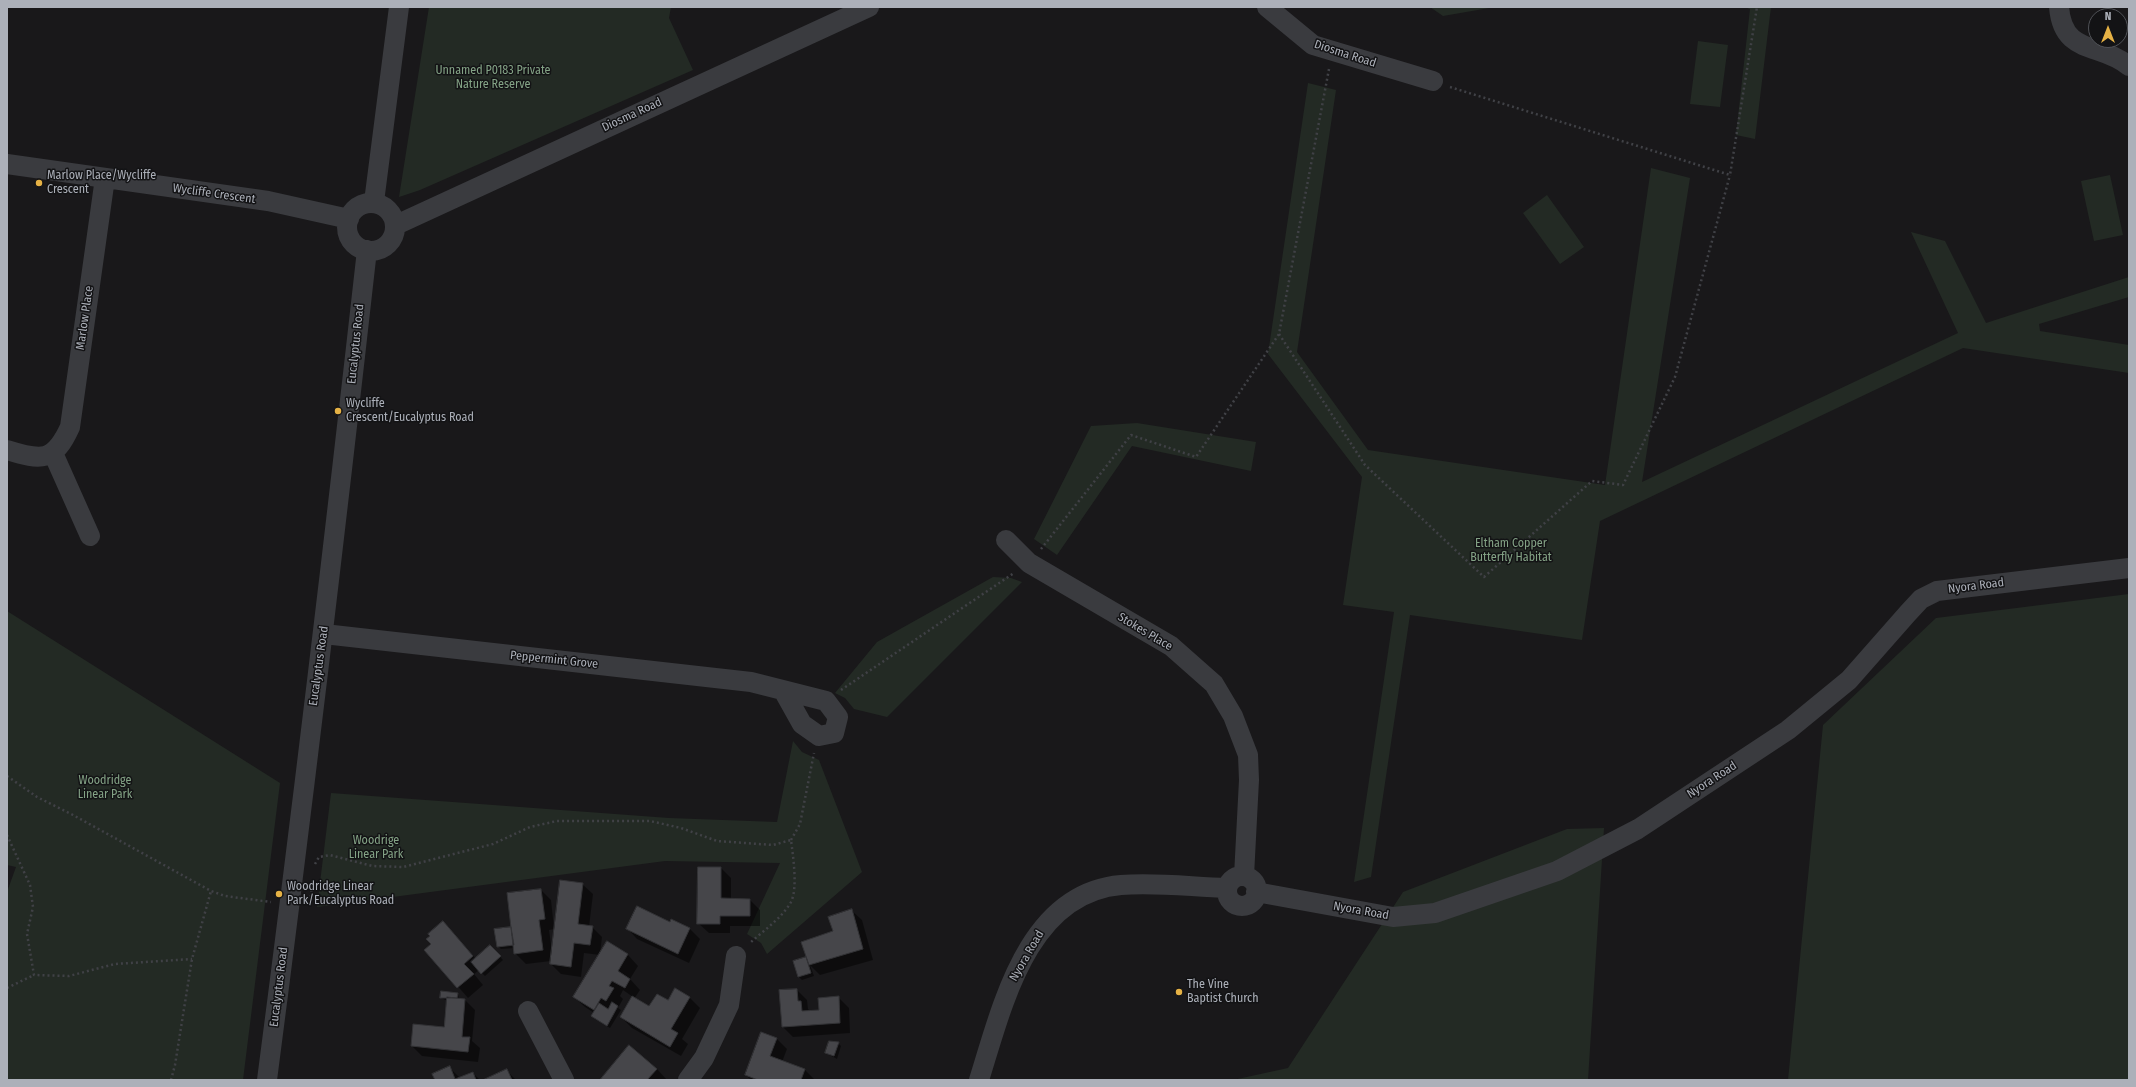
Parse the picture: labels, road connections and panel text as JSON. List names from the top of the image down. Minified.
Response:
{"streets":{"street":["Diosma Road","Wycliffe Crescent","Marlow Place","Eucalyptus Road","Nyora Road","Stokes Place","Peppermint Grove"]},"crossings":[["Diosma Road","Wycliffe Crescent"],["Diosma Road","Eucalyptus Road"],["Wycliffe Crescent","Marlow Place"],["Wycliffe Crescent","Eucalyptus Road"],["Eucalyptus Road","Peppermint Grove"],["Nyora Road","Stokes Place"]],"parks":["Unnamed P0183 Private Nature Reserve","Eltham Copper Butterfly Habitat","Woodridge Linear Park","Woodrige Linear Park"],"places":["Marlow Place/Wycliffe Crescent","Wycliffe Crescent/Eucalyptus Road","Woodridge Linear Park/Eucalyptus Road","The Vine Baptist Church"],"north":"top"}
